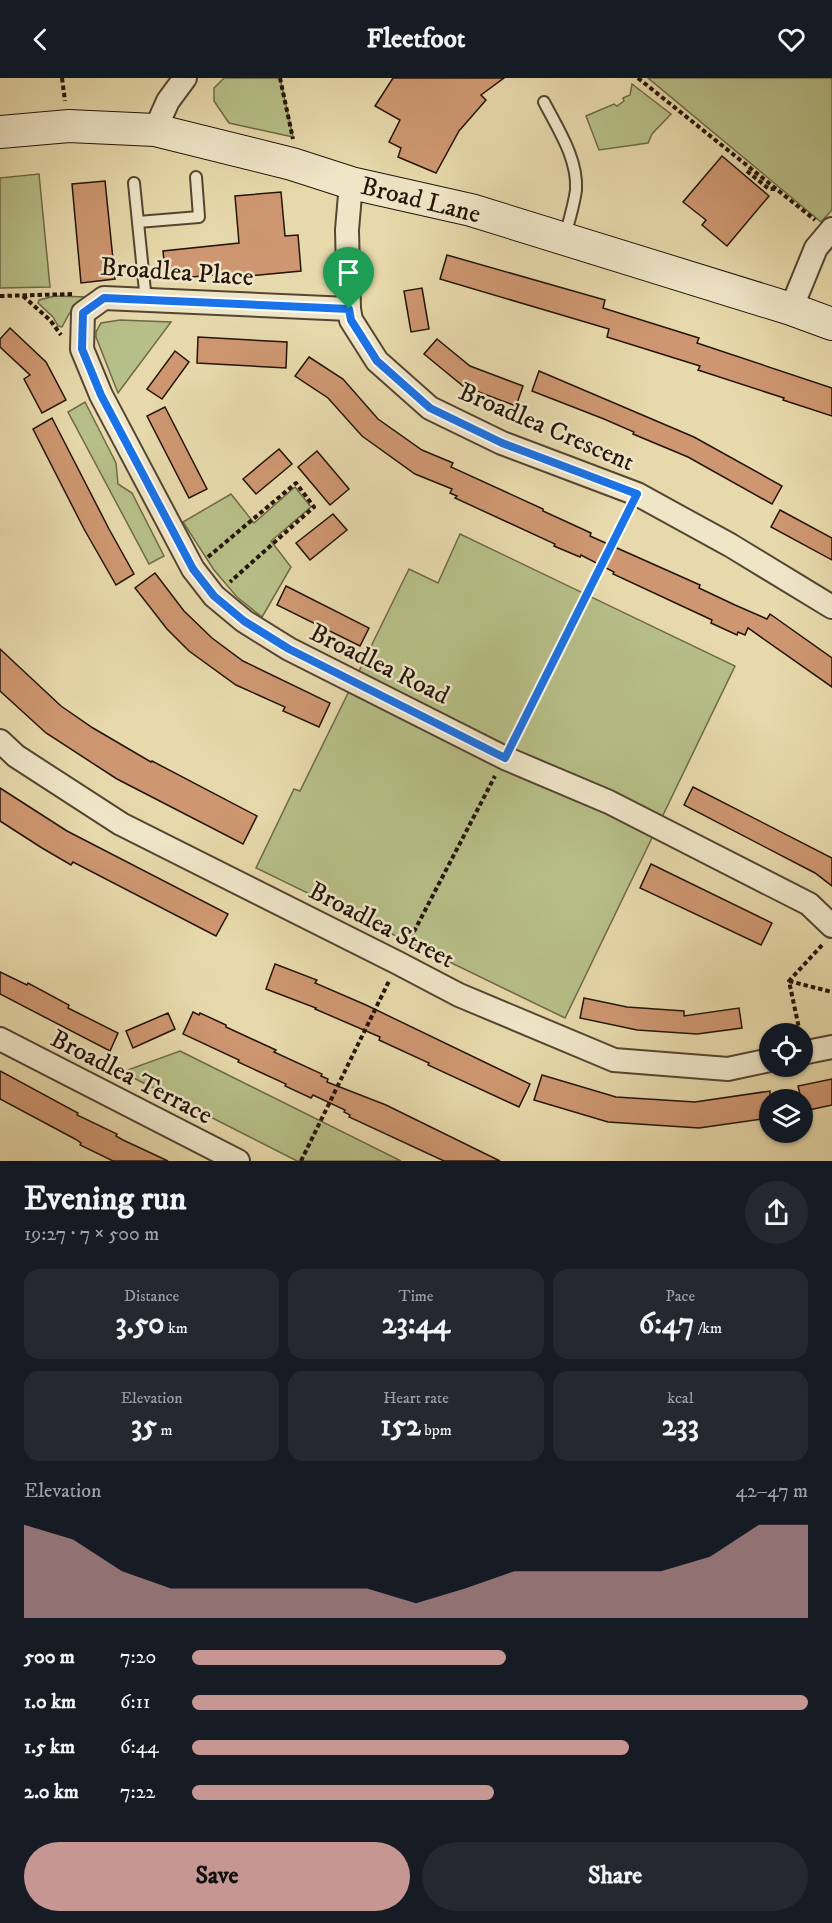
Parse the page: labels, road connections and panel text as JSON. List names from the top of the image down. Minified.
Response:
{"streets":{"street":["Broad Lane","Broadlea Place","Broadlea Crescent","Broadlea Road","Broadlea Street","Broadlea Terrace"]},"crossings":[["Broad Lane","Broadlea Crescent"],["Broadlea Place","Broadlea Crescent"],["Broadlea Place","Broadlea Road"]],"page":{"header":"Fleetfoot","heading":["Evening run","19:27 · 7 × 500 m"],"stats":[["Distance","3.50 km"],["Time","23:44"],["Pace","6:47 /km"],["Elevation","35 m"],["Heart rate","152 bpm"],["kcal","233"]],"chart":["Elevation","42–47 m"],"list":[{"name":"500 m","note":"7:20"},{"name":"1.0 km","note":"6:11"},{"name":"1.5 km","note":"6:44"},{"name":"2.0 km","note":"7:22"}],"buttons":["Save","Share"]}}
